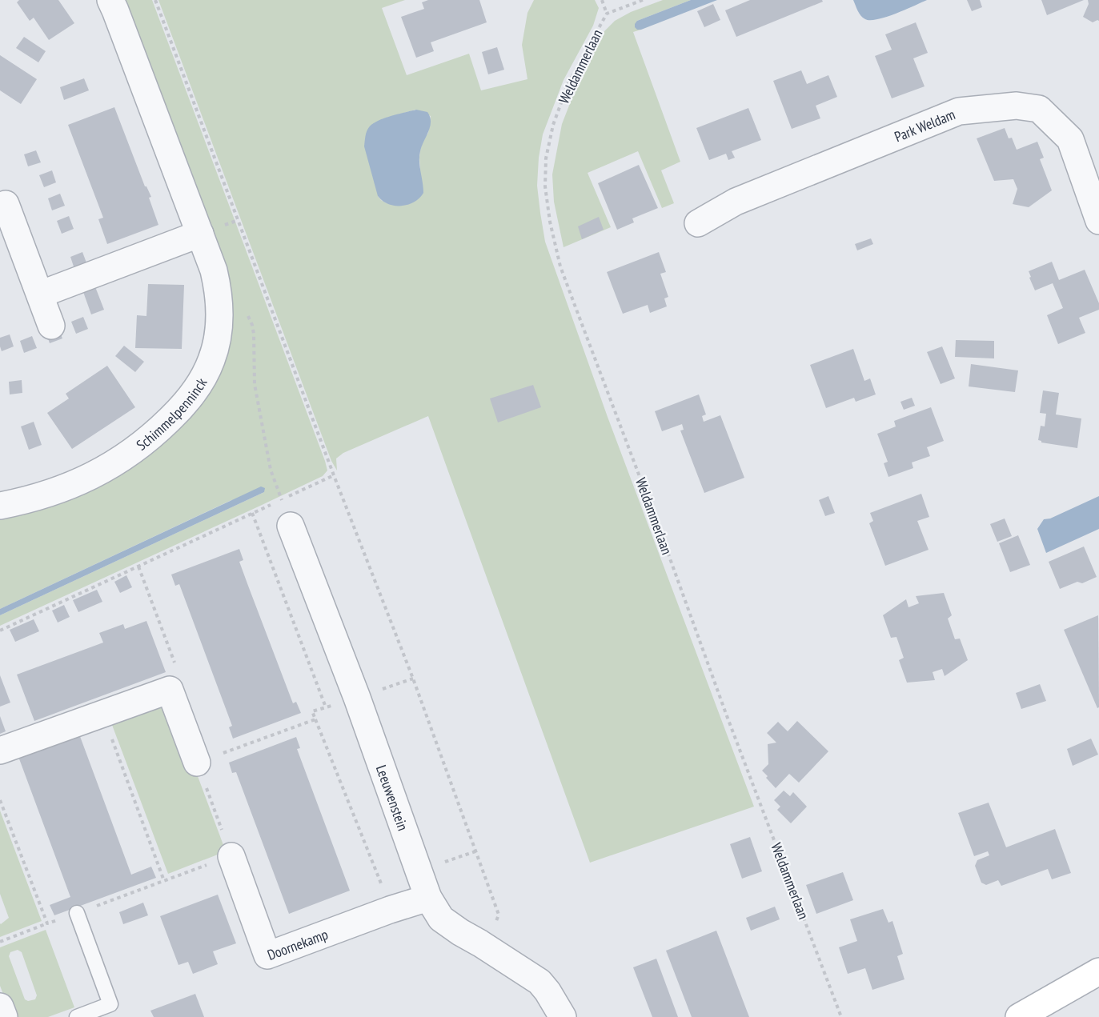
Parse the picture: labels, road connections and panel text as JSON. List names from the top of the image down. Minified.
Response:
{"streets":{"street":["Park Weldam","Schimmelpenninck","Leeuwenstein","Doornekamp"],"path":["Weldammerlaan"]},"crossings":[["Leeuwenstein","Doornekamp"]]}
